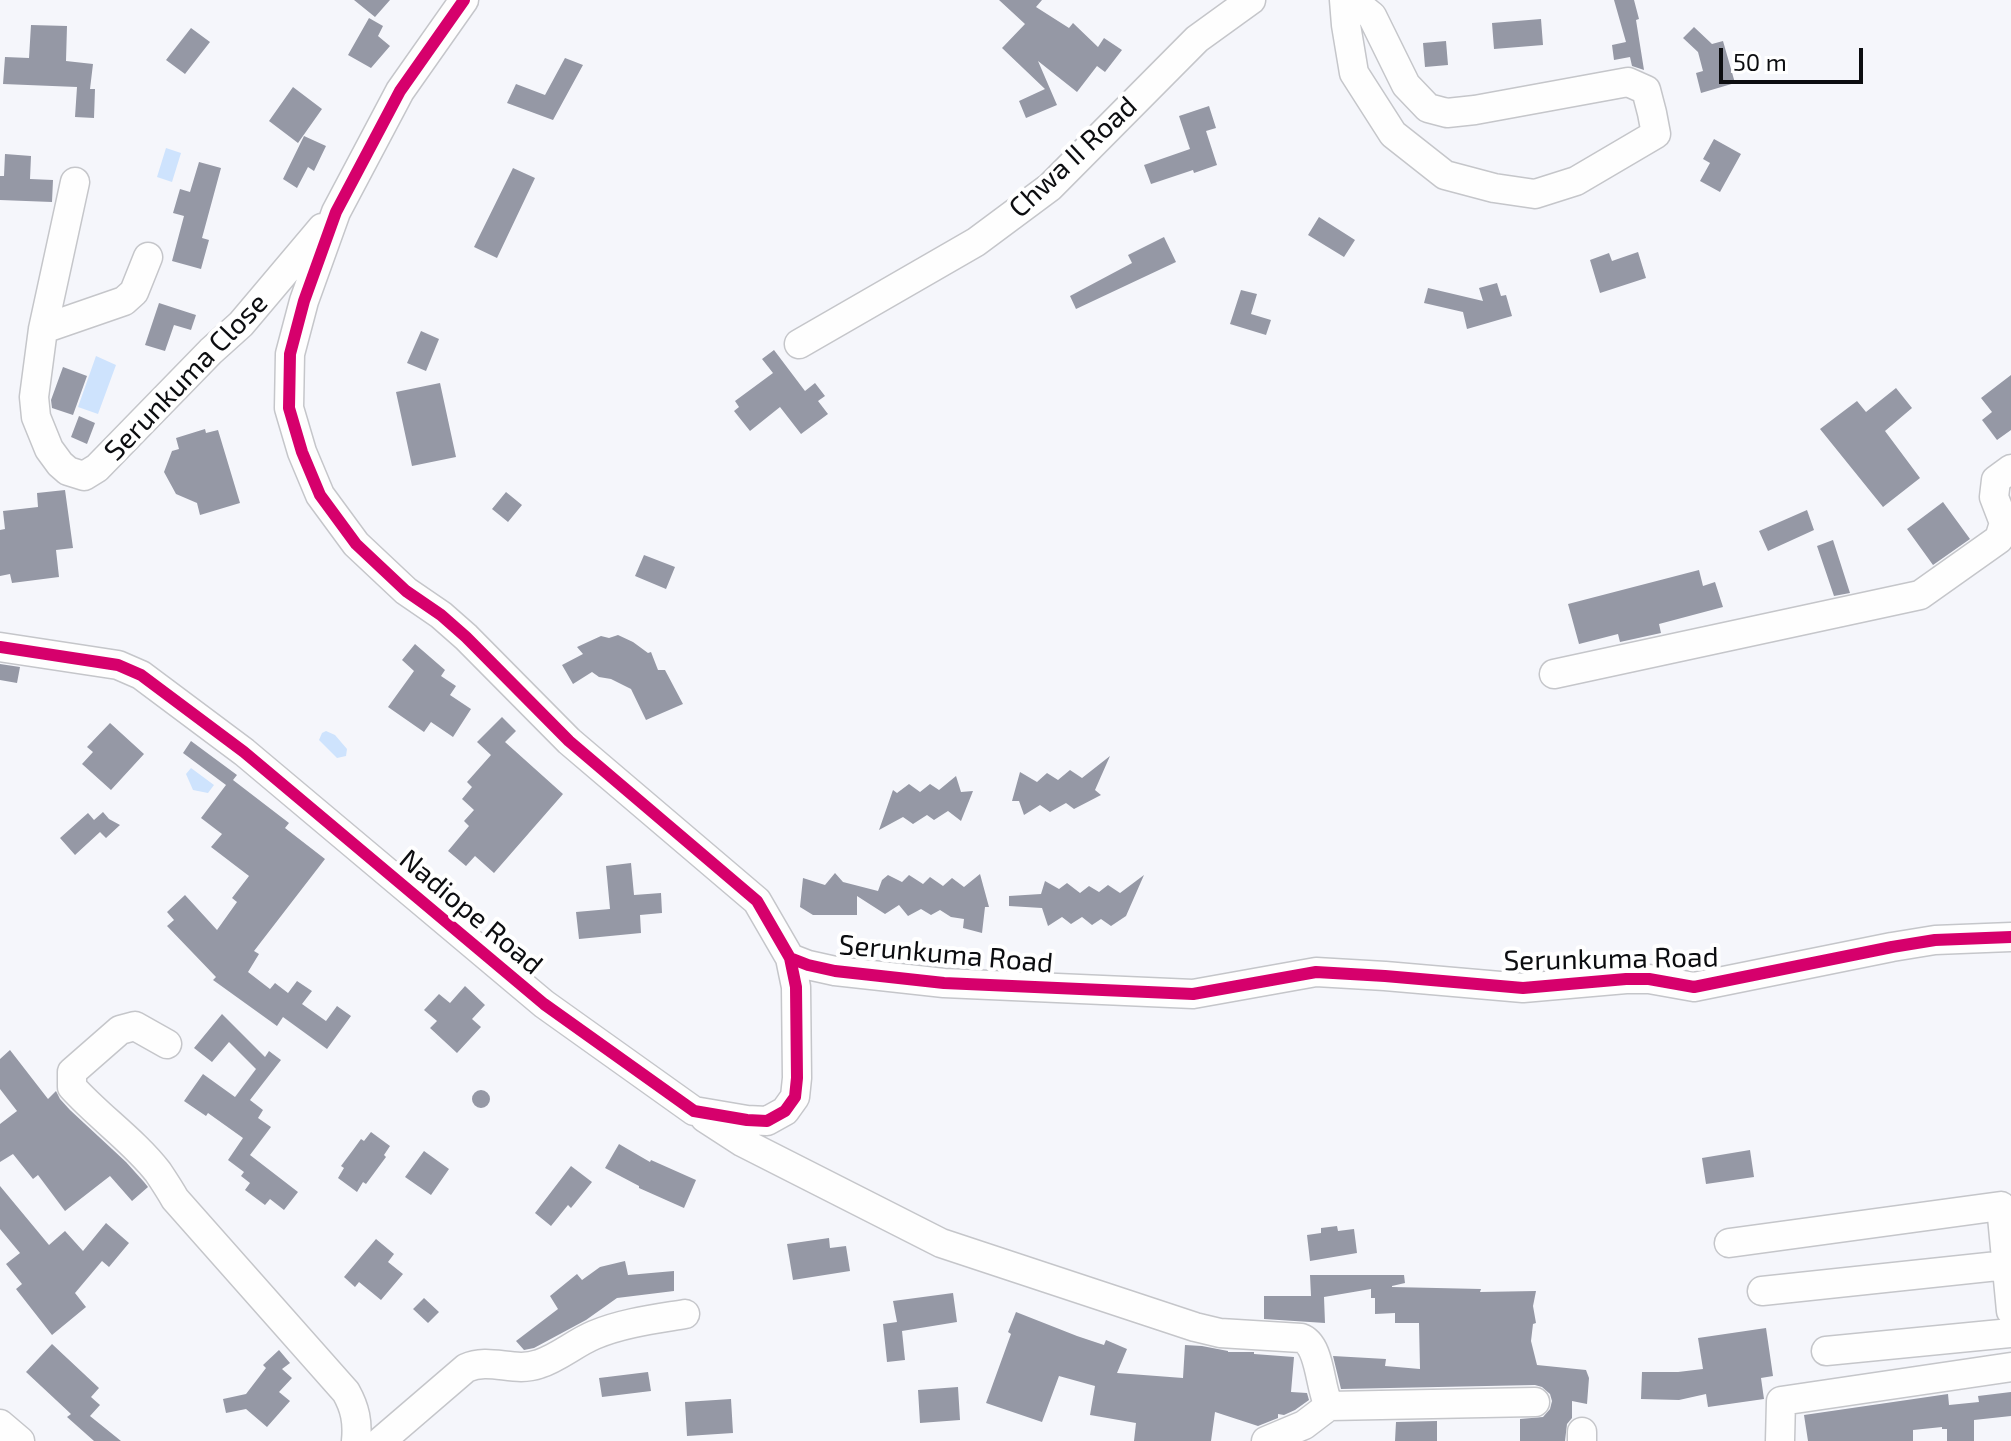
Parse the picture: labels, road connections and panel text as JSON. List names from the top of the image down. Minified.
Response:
{"streets":{"street":["Chwa II Road","Serunkuma Close","Nadiope Road","Serunkuma Road"]},"crossings":[["Nadiope Road","Serunkuma Road"]],"scale_bar":"50 m"}
